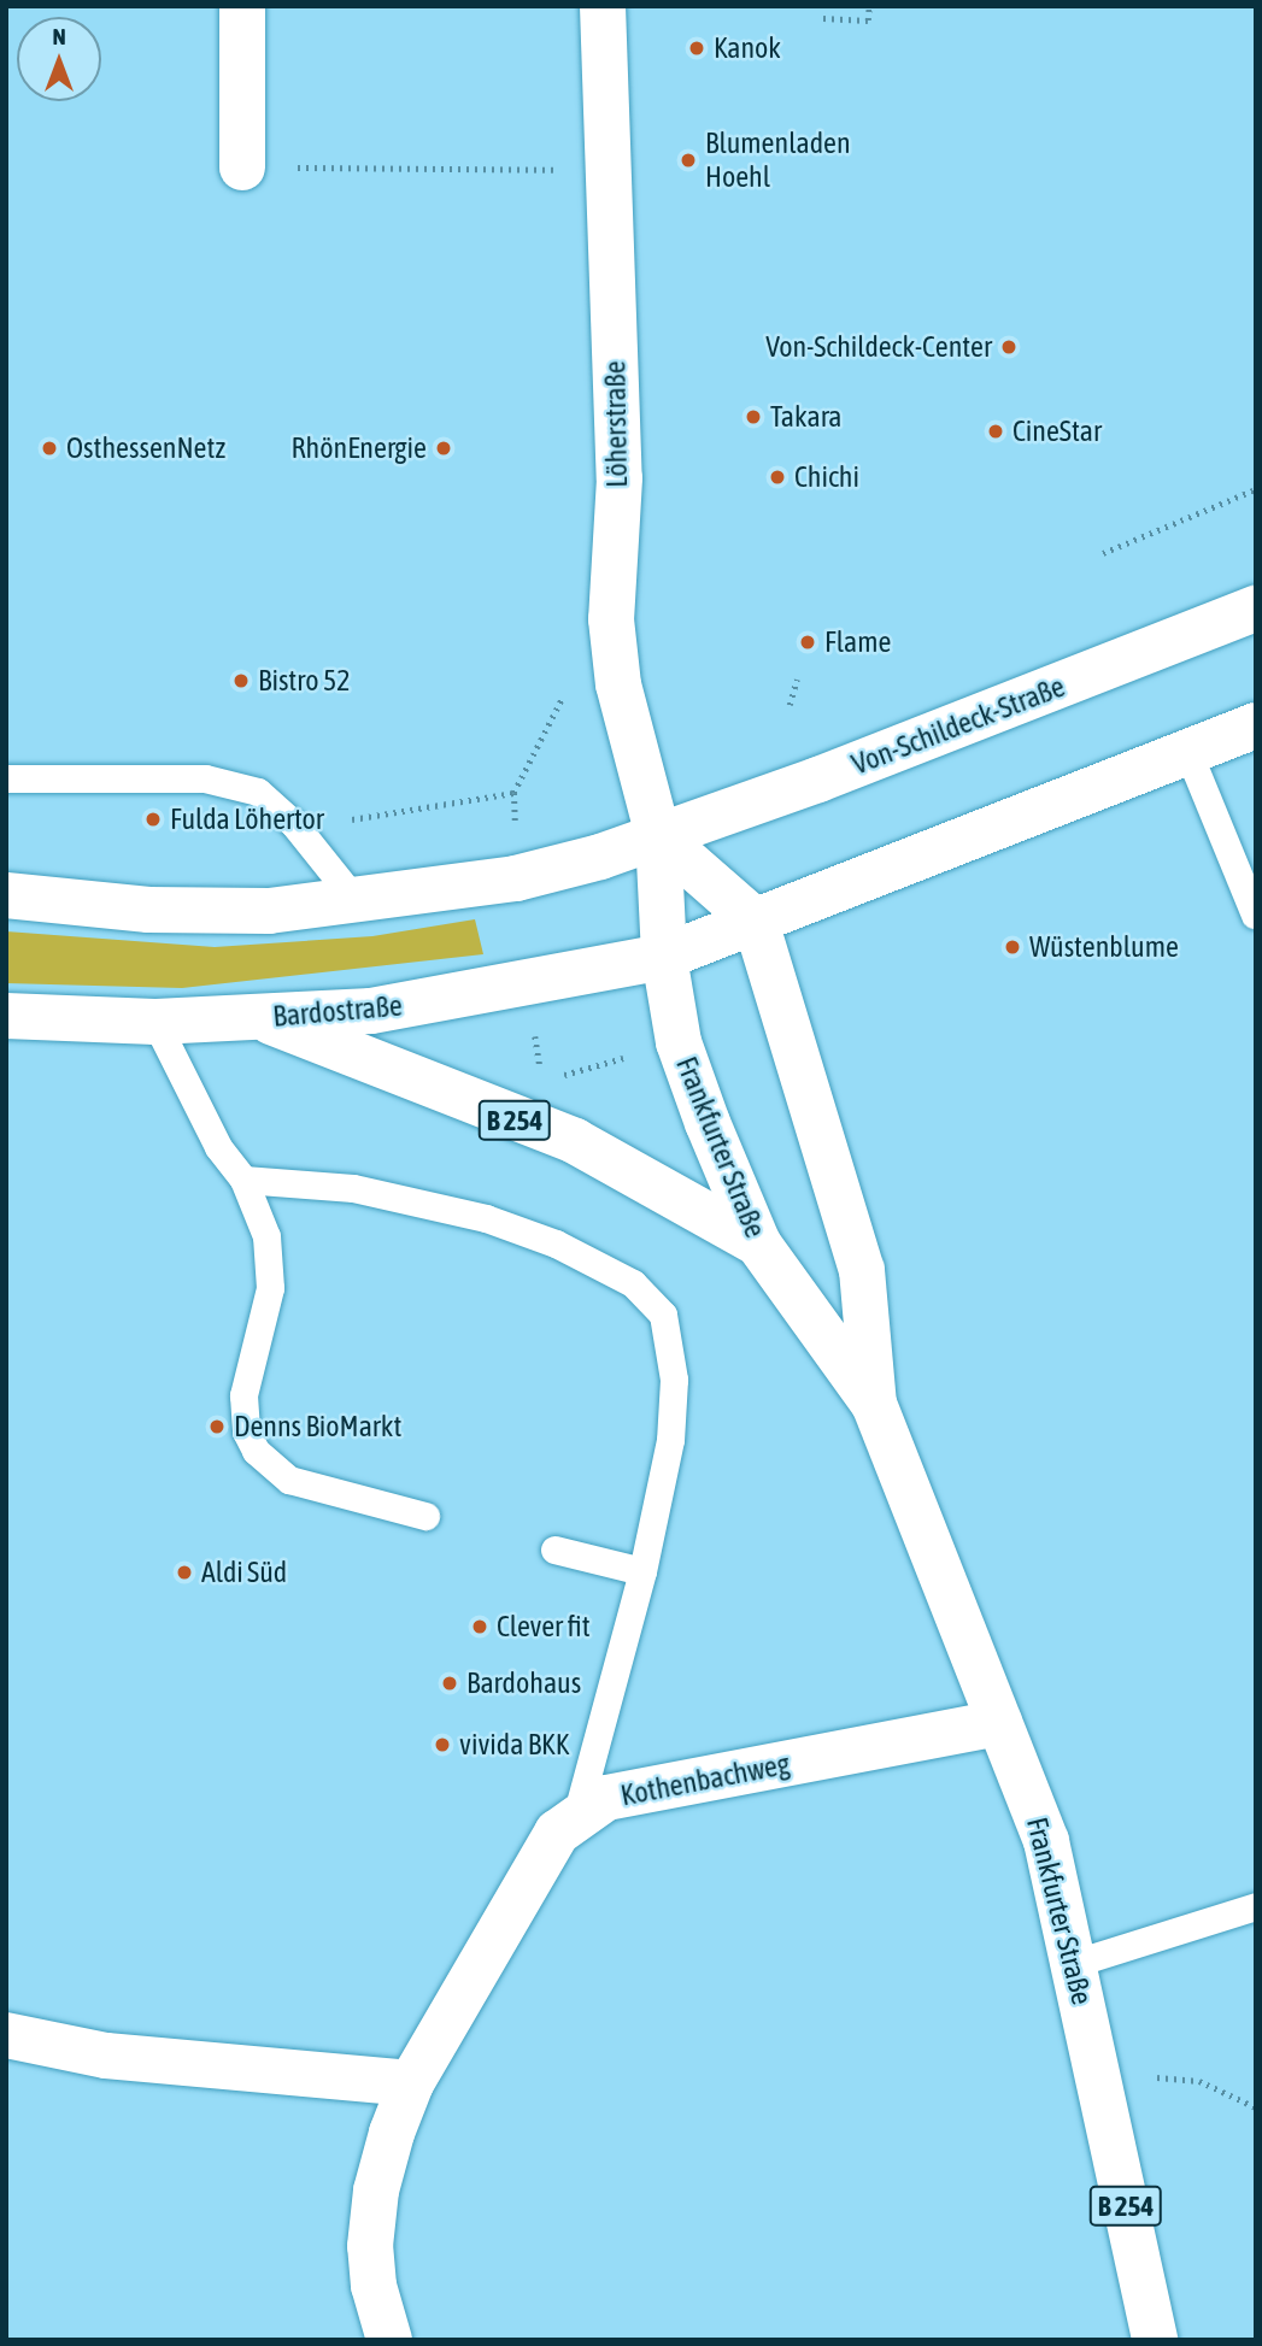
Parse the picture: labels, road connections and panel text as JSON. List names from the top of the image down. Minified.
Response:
{"streets":{"main road":["Löherstraße","Von-Schildeck-Straße","Bardostraße","B 254","Frankfurter Straße","Kothenbachweg"]},"crossings":[["Löherstraße","Von-Schildeck-Straße"],["Löherstraße","Bardostraße"],["Löherstraße","B 254"],["Löherstraße","Frankfurter Straße"],["Bardostraße","B 254"],["Bardostraße","Frankfurter Straße"],["B 254","Frankfurter Straße"],["Frankfurter Straße","Kothenbachweg"]],"places":["Kanok","Blumenladen Hoehl","Von-Schildeck-Center","Takara","CineStar","OsthessenNetz","RhönEnergie","Chichi","Flame","Bistro 52","Fulda Löhertor","Wüstenblume","Denns BioMarkt","Aldi Süd","Clever fit","Bardohaus","vivida BKK"],"north":"top"}
